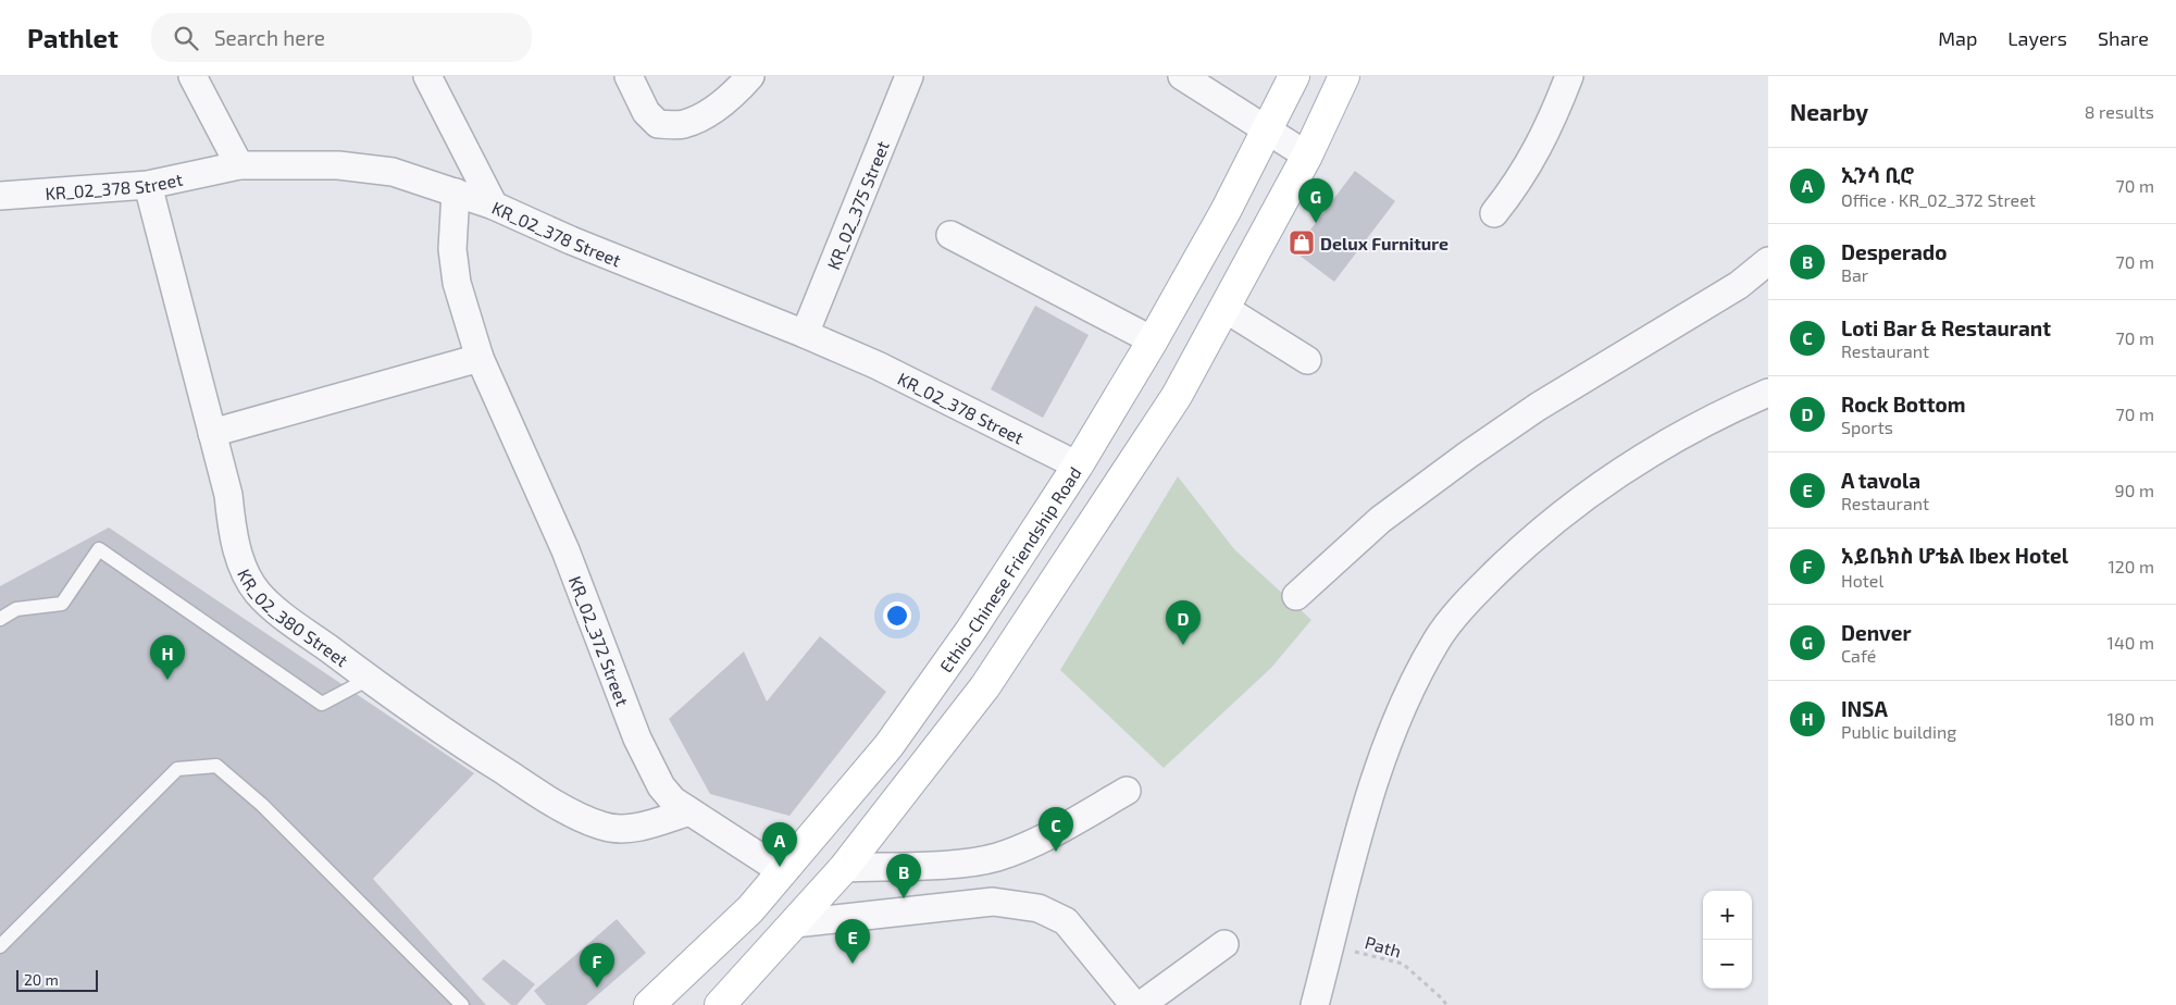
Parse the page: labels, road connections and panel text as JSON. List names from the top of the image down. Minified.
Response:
{"streets":{"main road":["Ethio-Chinese Friendship Road"],"street":["KR_02_378 Street","KR_02_375 Street","KR_02_380 Street","KR_02_372 Street"],"path":["Path"]},"crossings":[["KR_02_378 Street","KR_02_375 Street"],["KR_02_378 Street","Ethio-Chinese Friendship Road"],["KR_02_378 Street","KR_02_380 Street"],["KR_02_378 Street","KR_02_372 Street"],["Ethio-Chinese Friendship Road","KR_02_372 Street"],["KR_02_380 Street","KR_02_372 Street"]],"places":{"shop":["Delux Furniture"]},"scale_bar":"20 m","page":{"header":"Pathlet","search":"Search here","nav":["Map","Layers","Share"],"heading":["Nearby","8 results"],"list":[{"mark":"A","name":"ኢንሳ ቢሮ","note":"Office · KR_02_372 Street","value":"70 m"},{"mark":"B","name":"Desperado","note":"Bar","value":"70 m"},{"mark":"C","name":"Loti Bar & Restaurant","note":"Restaurant","value":"70 m"},{"mark":"D","name":"Rock Bottom","note":"Sports","value":"70 m"},{"mark":"E","name":"A tavola","note":"Restaurant","value":"90 m"},{"mark":"F","name":"አይቤክስ ሆቴል Ibex Hotel","note":"Hotel","value":"120 m"},{"mark":"G","name":"Denver","note":"Café","value":"140 m"},{"mark":"H","name":"INSA","note":"Public building","value":"180 m"}],"pins":["G","D","H","C","A","B","E","F"],"map_buttons":["+","−"],"scale":"20 m"}}
